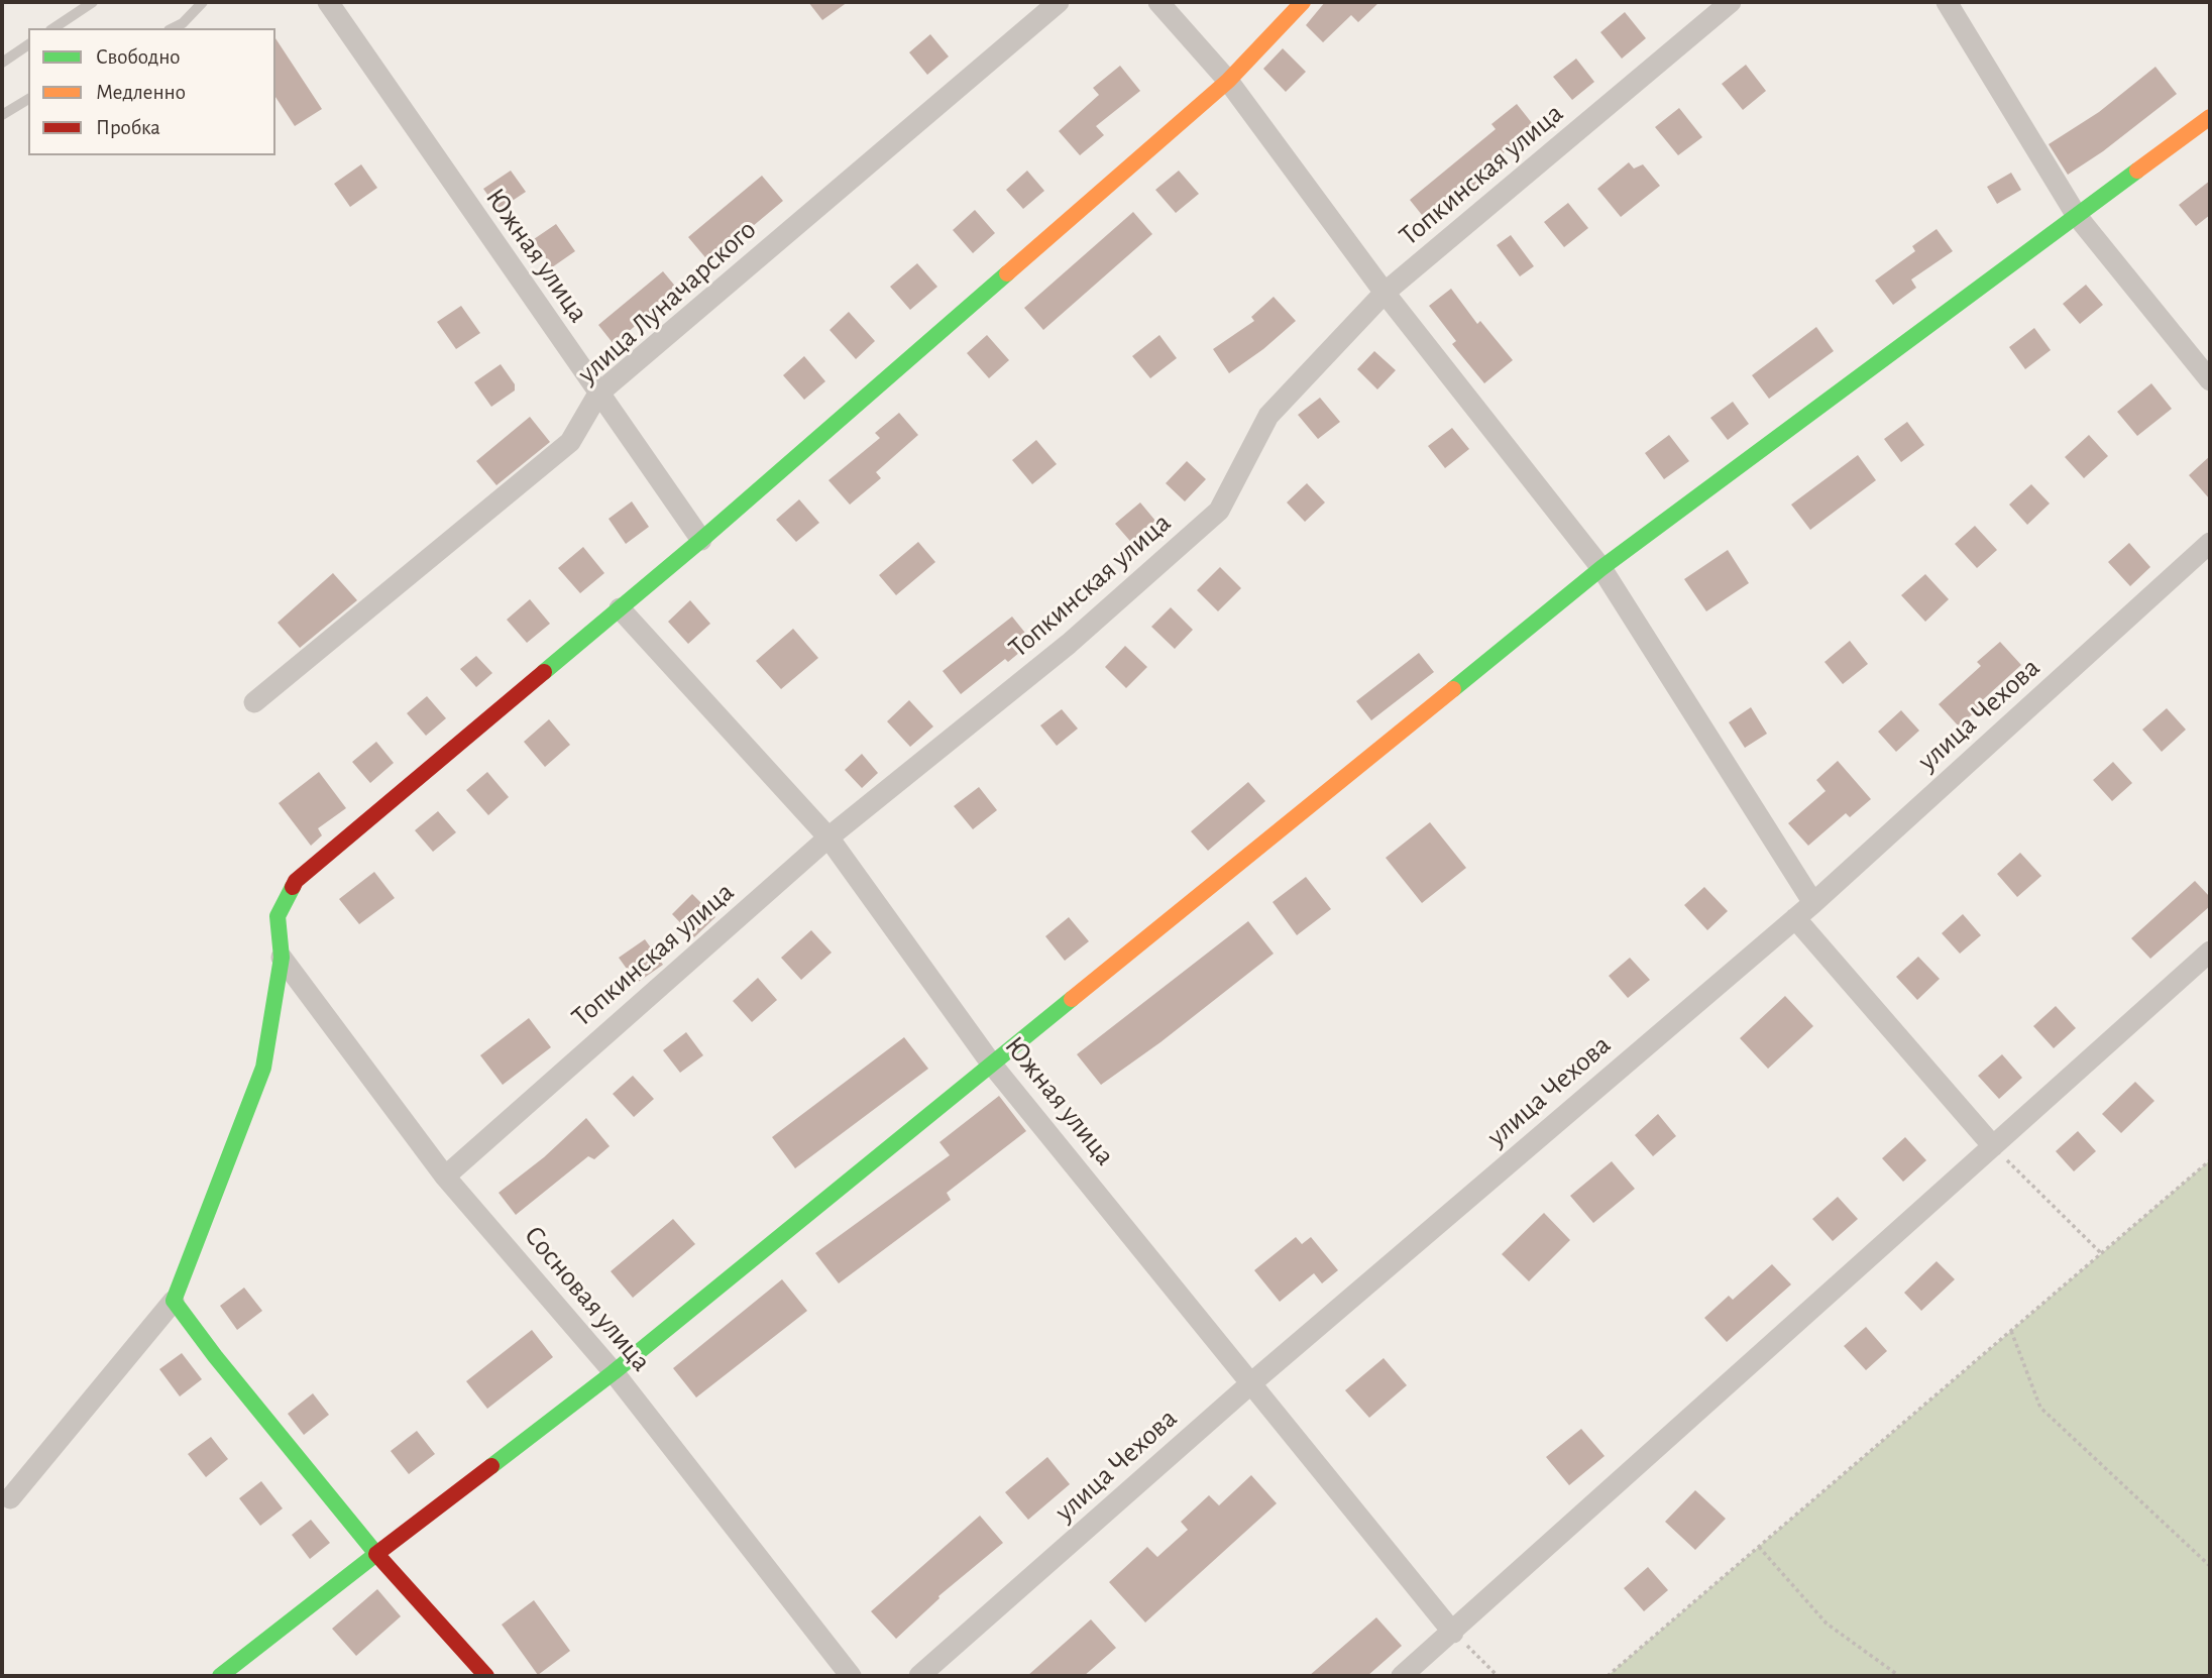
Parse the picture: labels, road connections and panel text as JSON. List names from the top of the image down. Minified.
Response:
{"streets":{"street":["Топкинская улица","Южная улица","улица Луначарского","улица Чехова","Сосновая улица"]},"crossings":[["Топкинская улица","Южная улица"],["Топкинская улица","Сосновая улица"],["Южная улица","улица Луначарского"],["Южная улица","улица Чехова"]],"legend":["Свободно","Медленно","Пробка"]}
